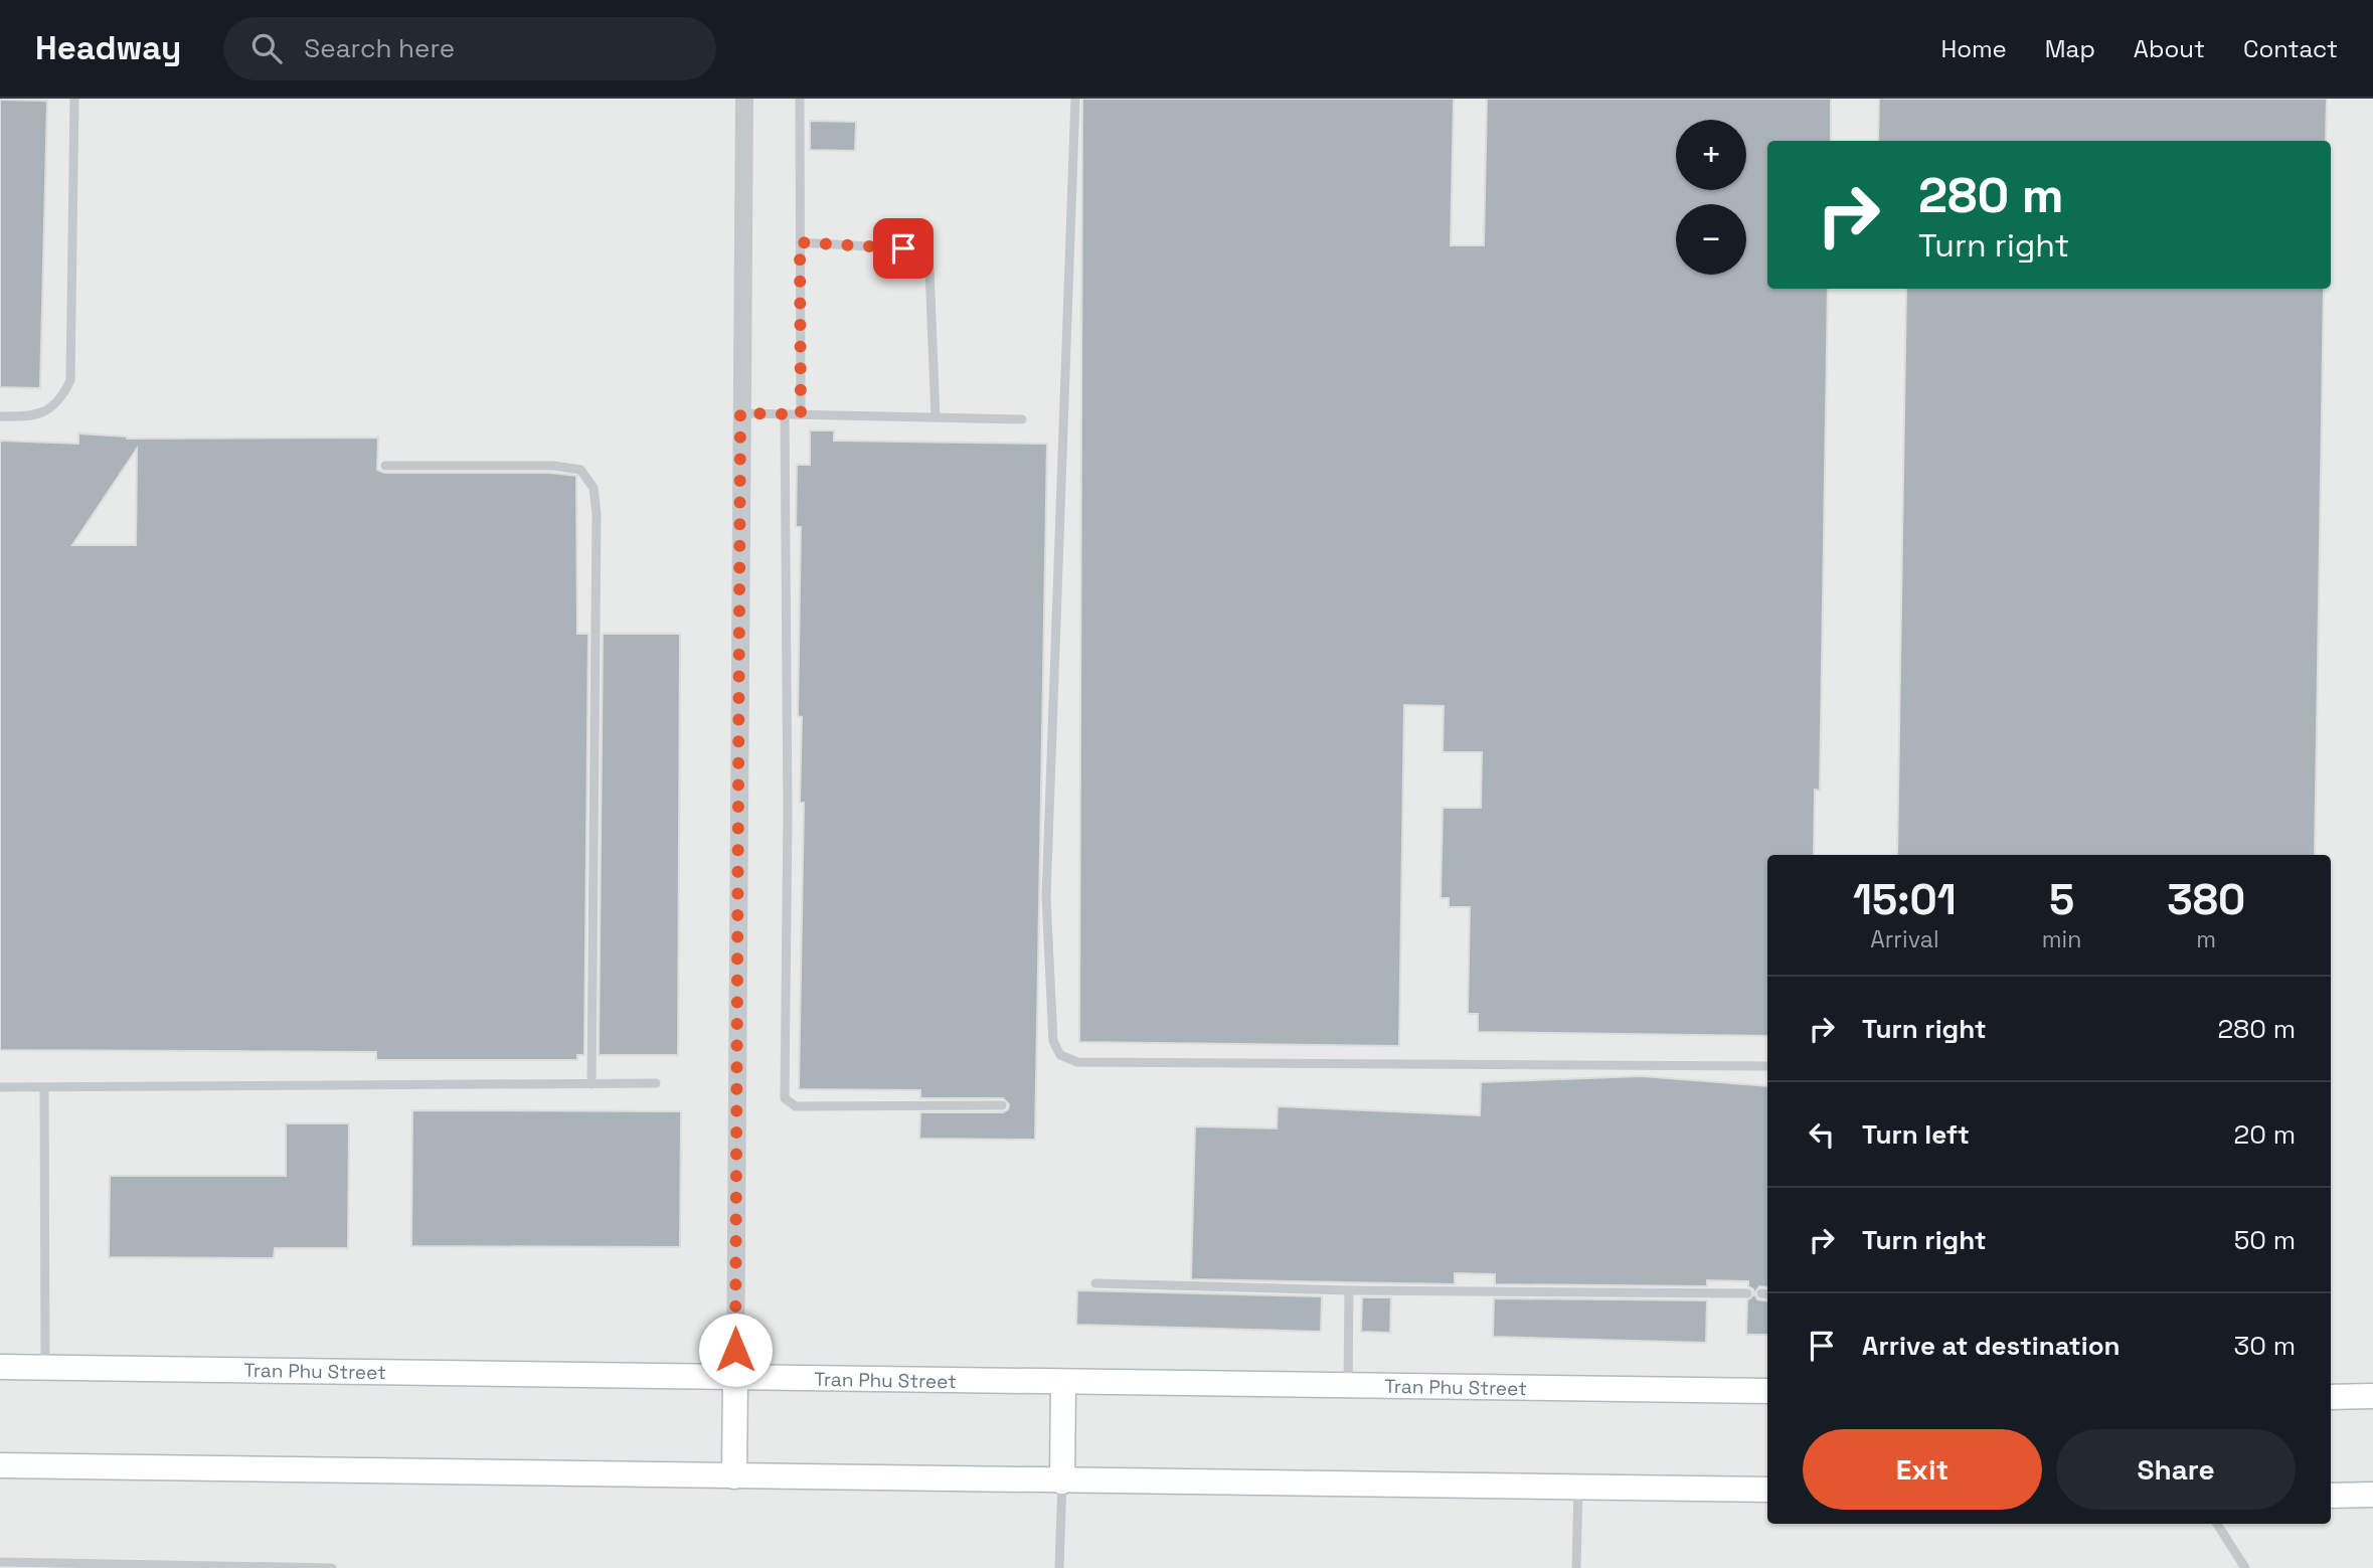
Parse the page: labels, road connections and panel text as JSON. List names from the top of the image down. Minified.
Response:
{"streets":{"main road":["Tran Phu Street"]},"page":{"header":"Headway","search":"Search here","nav":["Home","Map","About","Contact"],"map_buttons":["+","−"],"turn":["280 m","Turn right"],"eta":["15:01","Arrival","5","min","380","m"],"list":[{"name":"Turn right","value":"280 m"},{"name":"Turn left","value":"20 m"},{"name":"Turn right","value":"50 m"},{"name":"Arrive at destination","value":"30 m"}],"buttons":["Exit","Share"]}}
